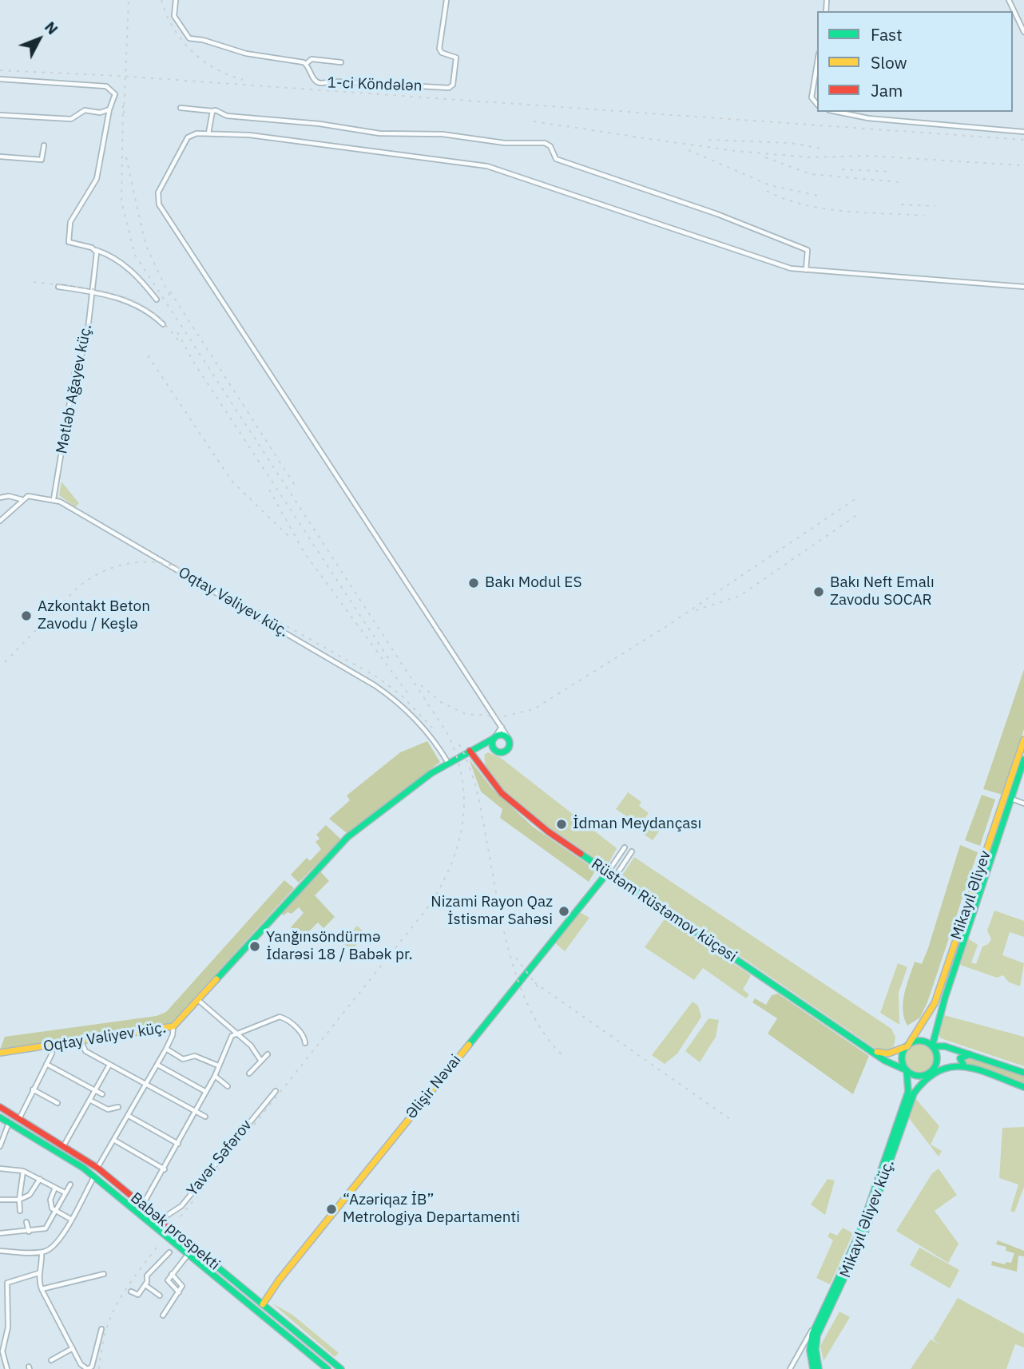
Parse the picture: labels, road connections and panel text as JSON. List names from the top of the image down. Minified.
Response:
{"streets":{"main road":["Oqtay Vəliyev küç.","Mikayıl Əliyev","Rüstəm Rüstəmov küçəsi","Əlişir Nəvai","Mikayıl Əliyev küç.","Babək prospekti"],"street":["1-ci Köndələn","Mətləb Ağayev küç.","Yavər Səfərov"]},"crossings":[["Mətləb Ağayev küç.","Oqtay Vəliyev küç."],["Oqtay Vəliyev küç.","Rüstəm Rüstəmov küçəsi"],["Mikayıl Əliyev","Rüstəm Rüstəmov küçəsi"],["Mikayıl Əliyev","Mikayıl Əliyev küç."],["Rüstəm Rüstəmov küçəsi","Əlişir Nəvai"],["Rüstəm Rüstəmov küçəsi","Mikayıl Əliyev küç."],["Əlişir Nəvai","Babək prospekti"],["Yavər Səfərov","Babək prospekti"]],"places":["Bakı Modul ES","Bakı Neft Emalı Zavodu SOCAR","Azkontakt Beton Zavodu / Keşlə","İdman Meydançası","Nizami Rayon Qaz İstismar Sahəsi","Yanğınsöndürmə İdarəsi 18 / Babək pr.","“Azəriqaz İB” Metrologiya Departamenti"],"legend":["Fast","Slow","Jam"],"north":"top right"}
